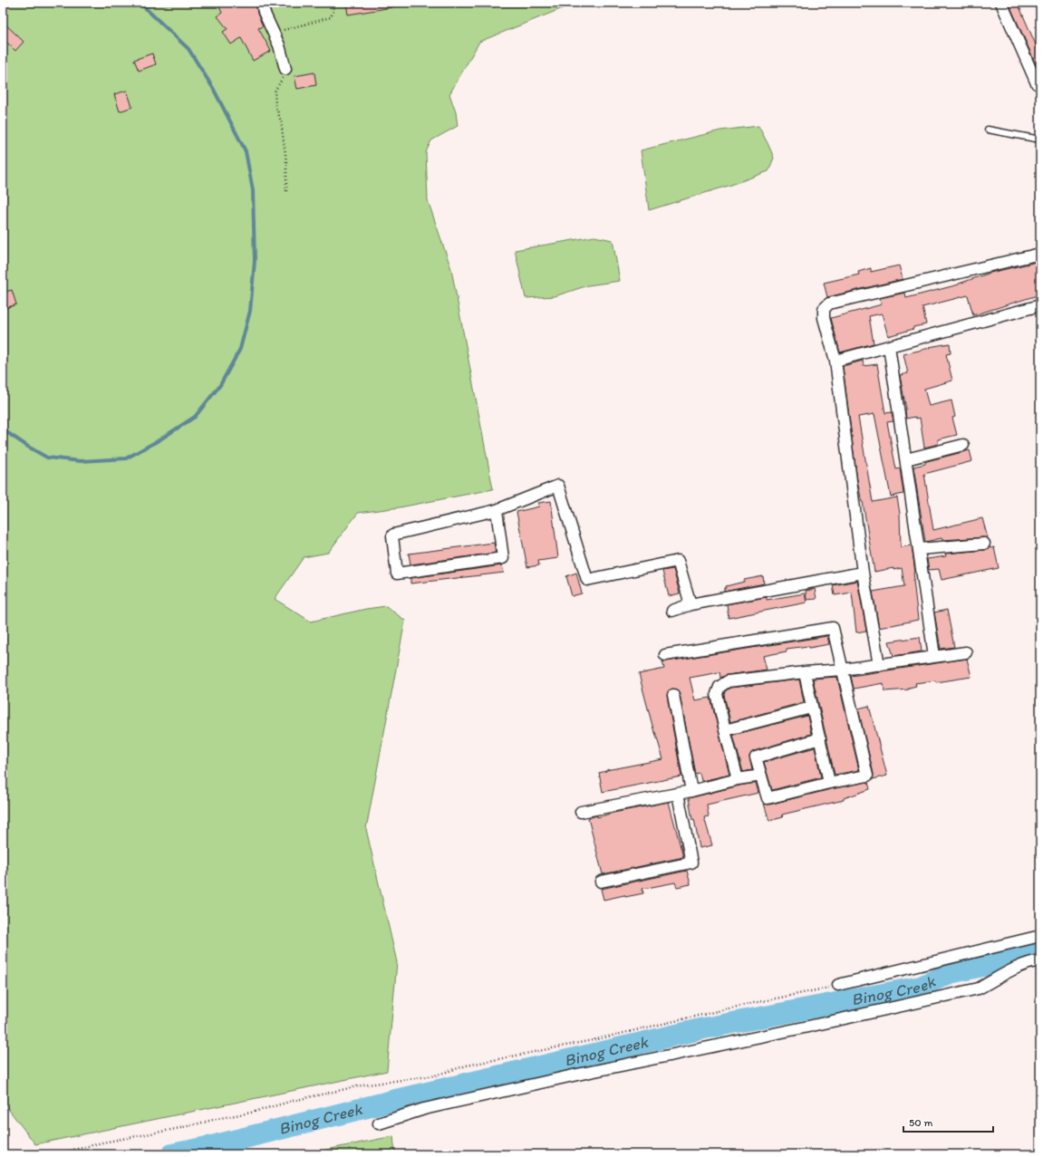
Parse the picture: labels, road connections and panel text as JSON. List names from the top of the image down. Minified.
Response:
{"water":["Binog Creek"],"scale_bar":"50 m"}
